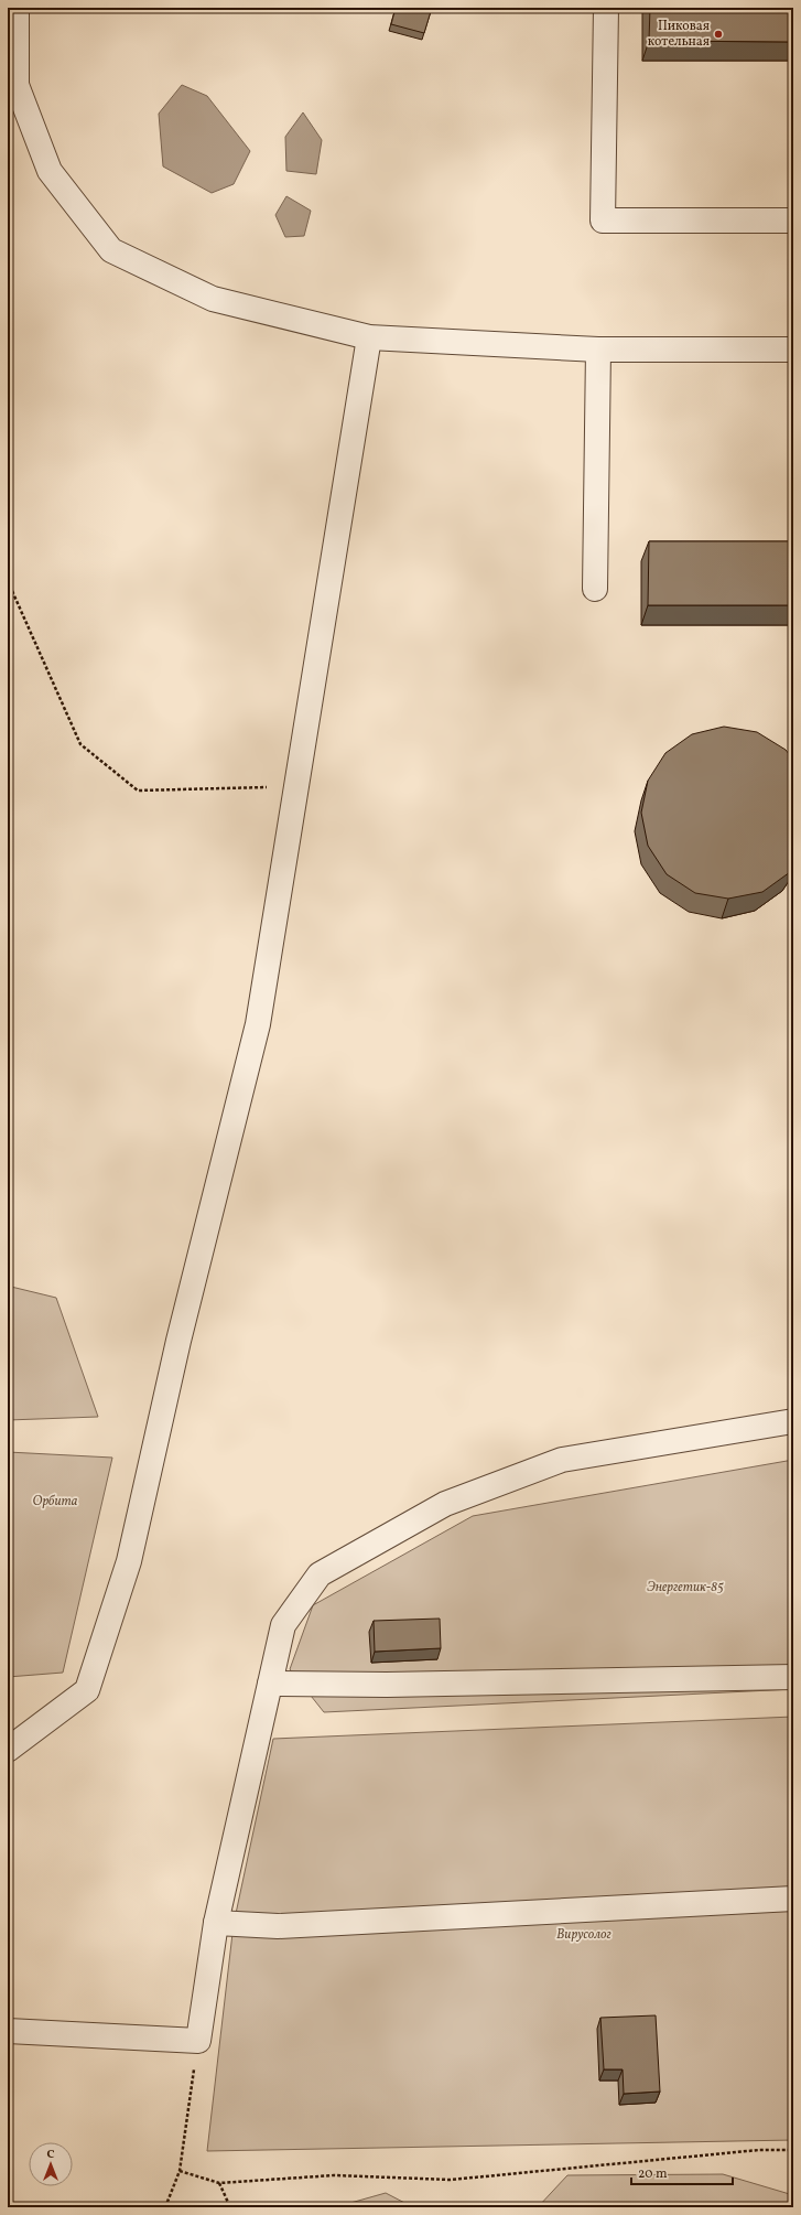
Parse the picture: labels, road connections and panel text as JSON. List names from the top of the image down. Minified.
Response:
{"parks":["Орбита","Энергетик-85","Вирусолог"],"places":["Пиковая котельная"],"scale_bar":"20 m","north":"top"}
